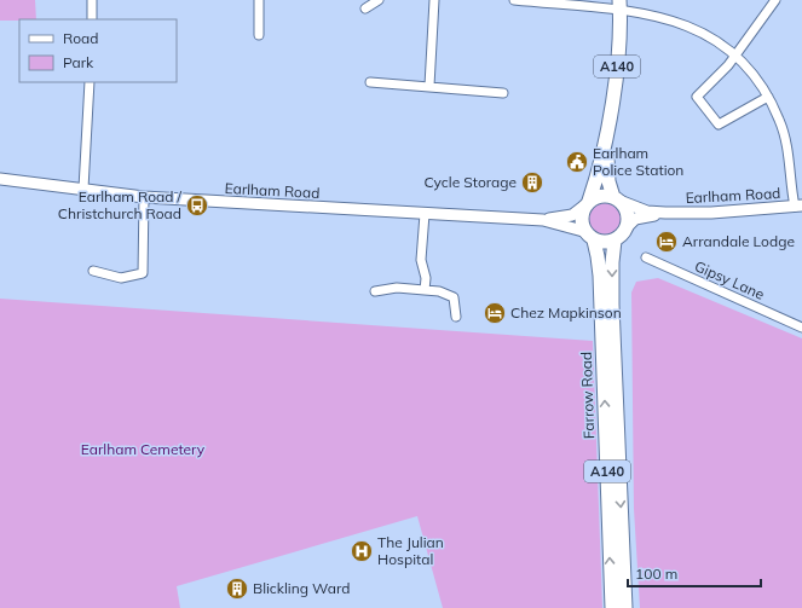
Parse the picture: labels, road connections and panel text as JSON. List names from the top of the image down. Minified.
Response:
{"streets":{"highway":["A140","Farrow Road"],"main road":["Earlham Road"],"street":["Gipsy Lane"]},"crossings":[["A140","Earlham Road"],["A140","Farrow Road"],["Earlham Road","Farrow Road"]],"parks":["Earlham Cemetery"],"places":{"public building":["Earlham Police Station"],"building":["Cycle Storage","Blickling Ward"],"bus stop":["Earlham Road / Christchurch Road"],"hotel":["Arrandale Lodge","Chez Mapkinson"],"hospital":["The Julian Hospital"]},"legend":["Road","Park"],"scale_bar":"100 m"}
